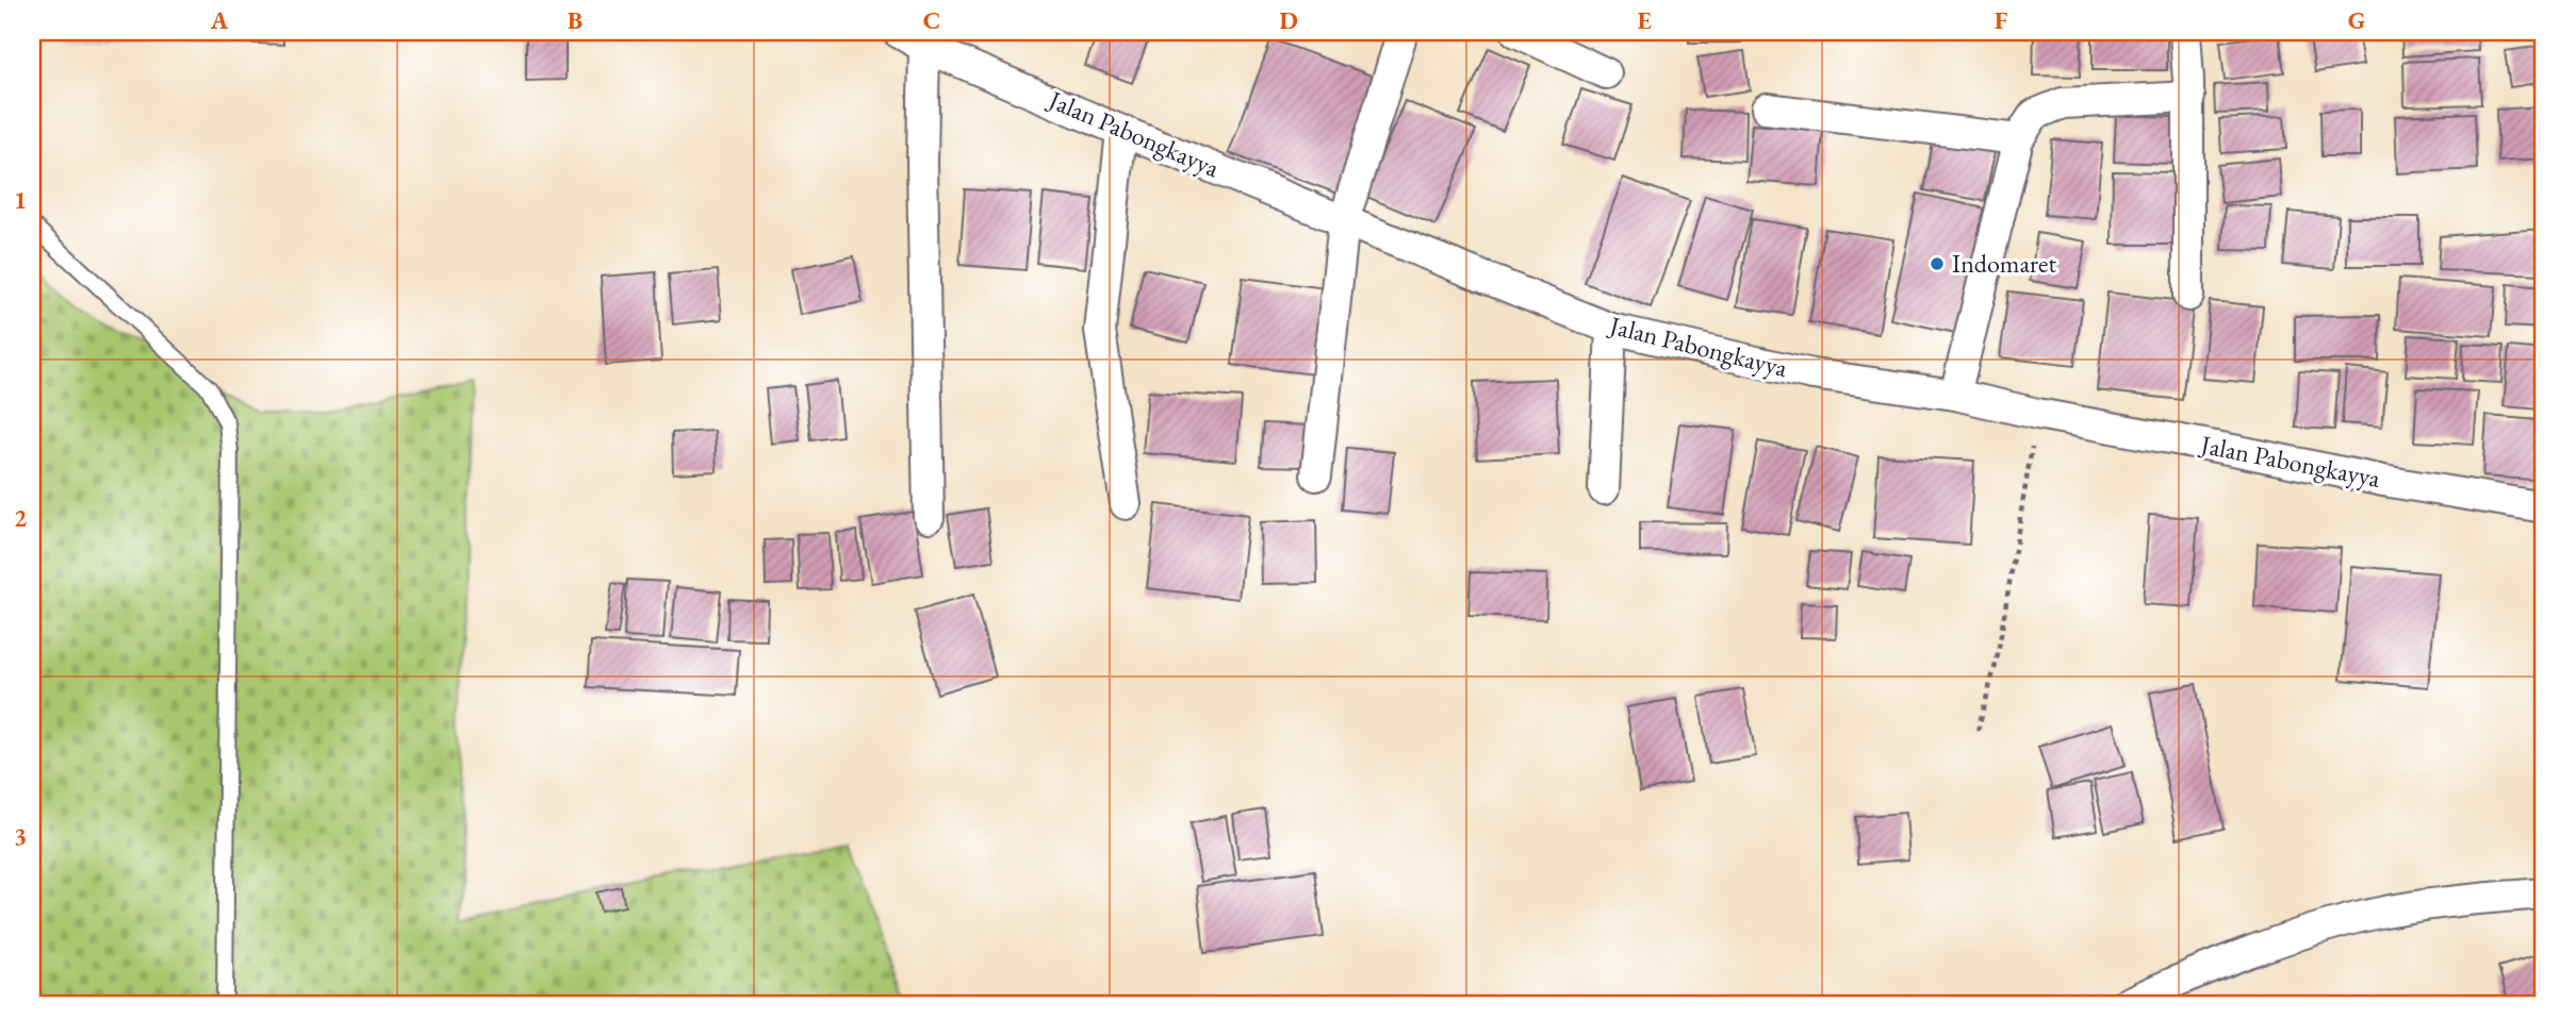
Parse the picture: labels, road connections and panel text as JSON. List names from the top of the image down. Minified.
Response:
{"streets":{"street":["Jalan Pabongkayya"]},"places":["Indomaret"],"grid":{"columns":["A","B","C","D","E","F","G"],"rows":["1","2","3"]}}
